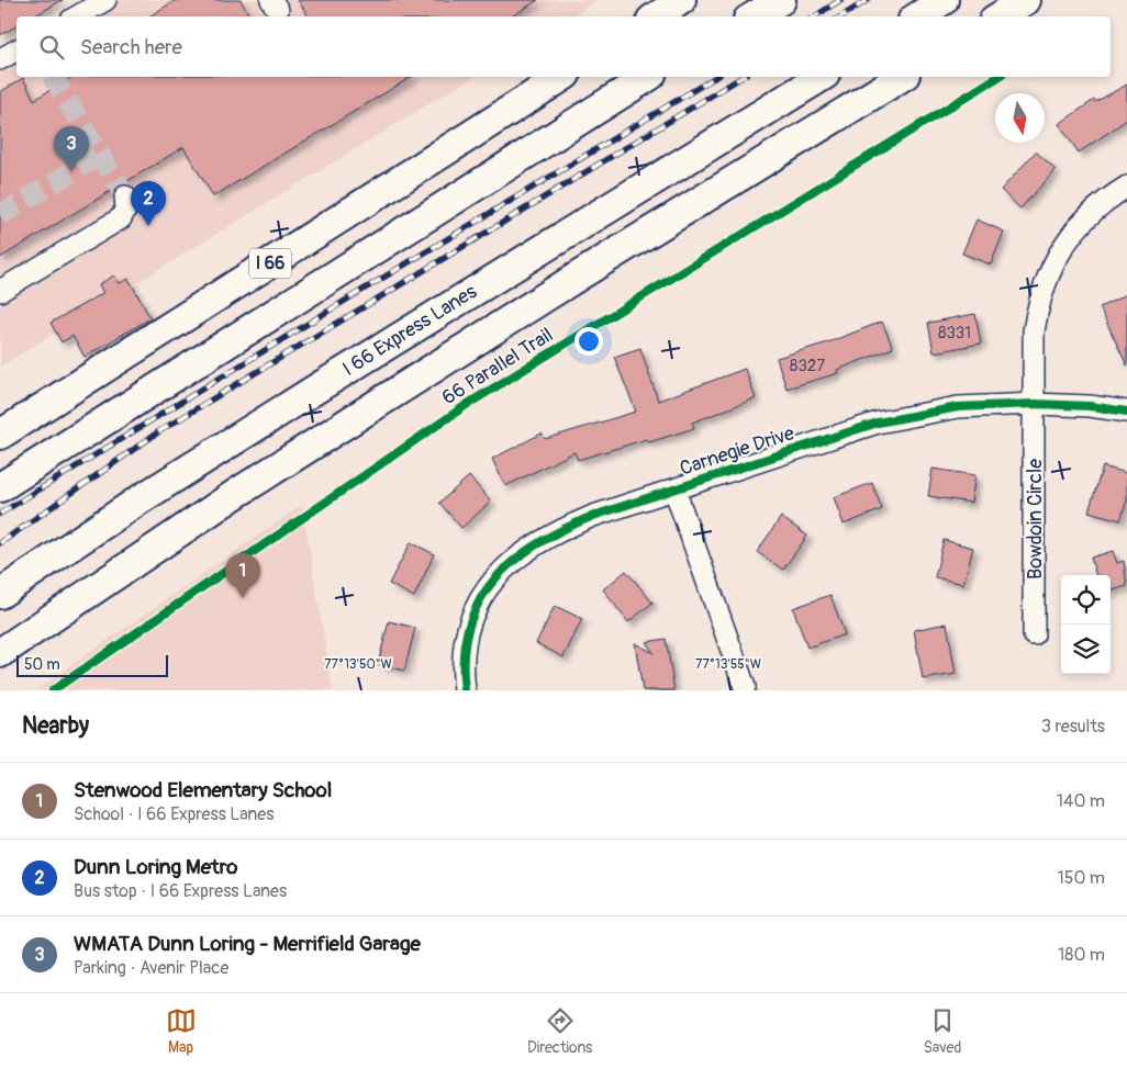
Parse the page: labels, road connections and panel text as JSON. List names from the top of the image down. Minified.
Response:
{"streets":{"highway":["I 66","I 66 Express Lanes"],"street":["Carnegie Drive","Bowdoin Circle"],"cycle path":["66 Parallel Trail"]},"crossings":[["Carnegie Drive","Bowdoin Circle"]],"house_numbers":["8331","8327"],"scale_bar":"50 m","north":"bottom","page":{"search":"Search here","pins":["3","2","1"],"scale":"50 m","heading":["Nearby","3 results"],"list":[{"mark":"1","name":"Stenwood Elementary School","note":"School · I 66 Express Lanes","value":"140 m"},{"mark":"2","name":"Dunn Loring Metro","note":"Bus stop · I 66 Express Lanes","value":"150 m"},{"mark":"3","name":"WMATA Dunn Loring - Merrifield Garage","note":"Parking · Avenir Place","value":"180 m"}],"nav":["Map","Directions","Saved"]},"coordinates":["77°13'50\"W","77°13'55\"W"]}
